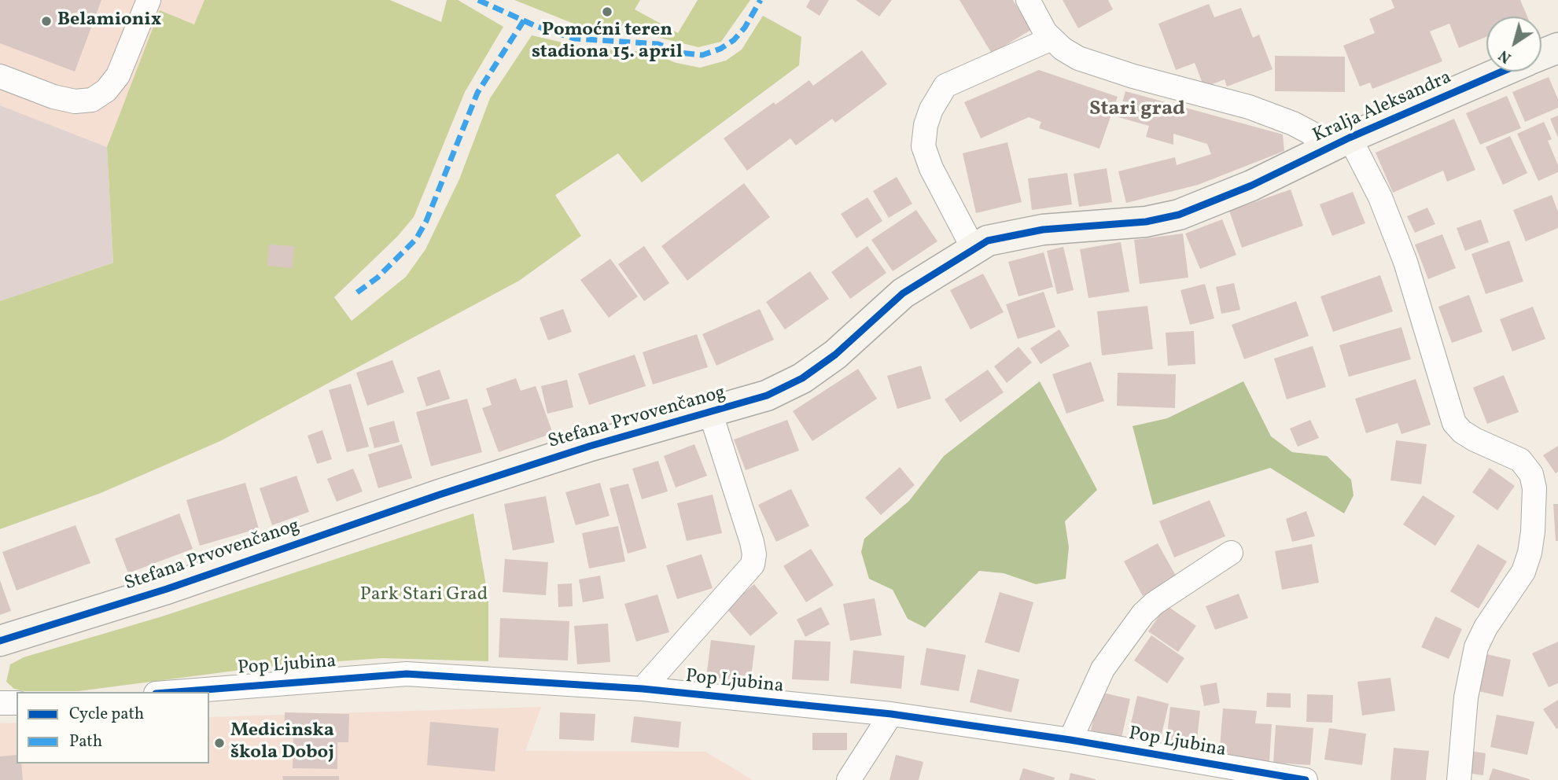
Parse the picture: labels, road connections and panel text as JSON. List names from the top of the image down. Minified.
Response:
{"streets":{"street":["Kralja Aleksandra","Stefana Prvovenčanog","Pop Ljubina"]},"crossings":[["Kralja Aleksandra","Stefana Prvovenčanog"]],"districts":["Stari grad"],"parks":["Park Stari Grad"],"places":["Pomoćni teren stadiona 15. april","Belamionix","Medicinska škola Doboj"],"legend":["Cycle path","Path"],"north":"bottom left"}
